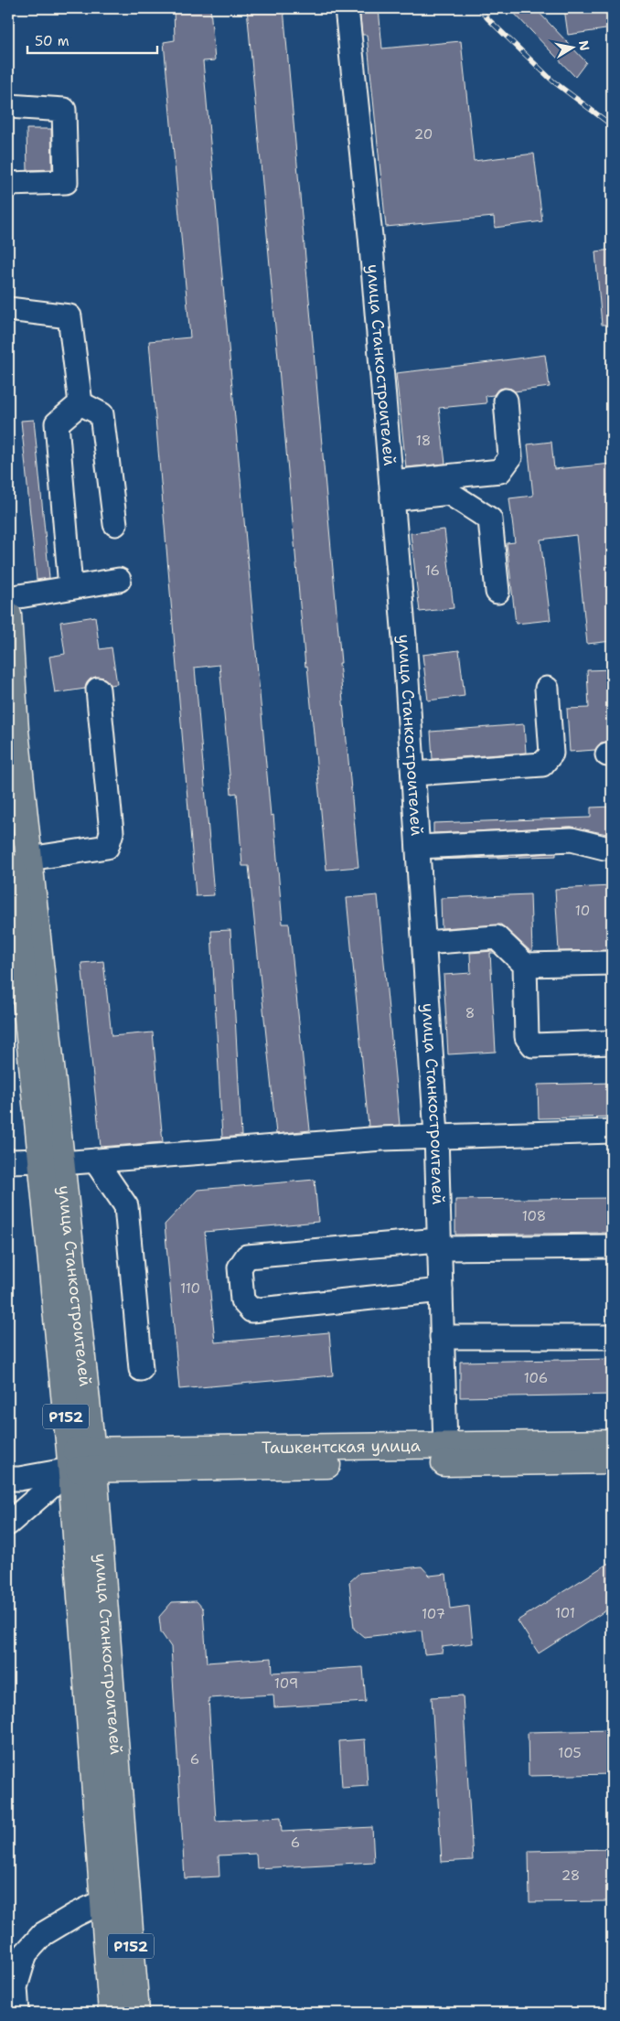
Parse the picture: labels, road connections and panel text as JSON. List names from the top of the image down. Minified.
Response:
{"streets":{"main road":["улица Станкостроителей","Р152","Ташкентская улица"]},"crossings":[["улица Станкостроителей","Ташкентская улица"]],"house_numbers":["20","18","16","10","8","108","110","106","101","107","109","105","6","6","28"],"scale_bar":"50 m","north":"right"}
